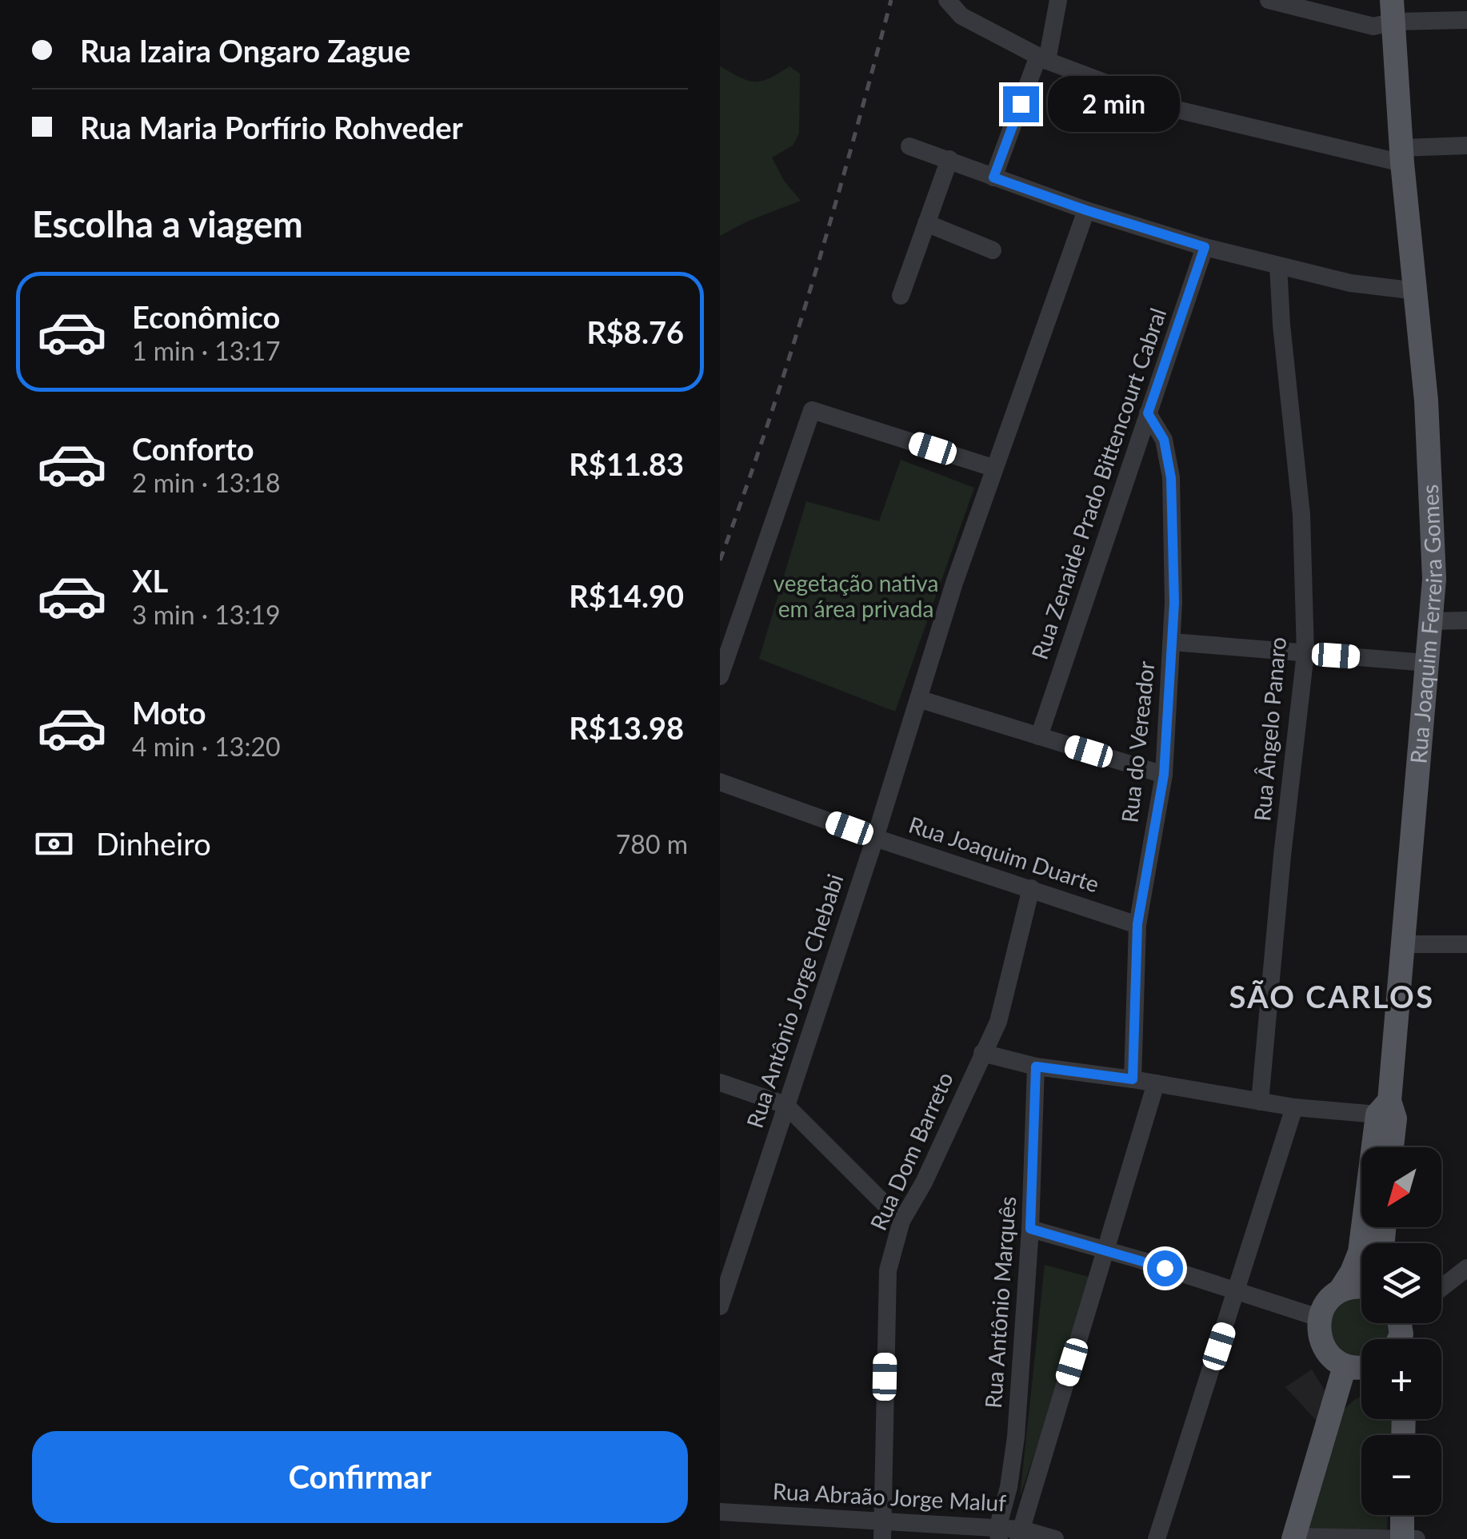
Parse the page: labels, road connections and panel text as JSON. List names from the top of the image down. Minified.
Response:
{"streets":{"main road":["Rua Joaquim Ferreira Gomes"],"street":["Rua Zenaide Prado Bittencourt Cabral","Rua Ângelo Panaro","Rua do Vereador","Rua Joaquim Duarte","Rua Antônio Jorge Chebabi","Rua Dom Barreto","Rua Antônio Marquês","Rua Abraão Jorge Maluf"]},"crossings":[["Rua Zenaide Prado Bittencourt Cabral","Rua do Vereador"],["Rua do Vereador","Rua Joaquim Duarte"],["Rua Joaquim Duarte","Rua Antônio Jorge Chebabi"],["Rua Joaquim Duarte","Rua Dom Barreto"],["Rua Dom Barreto","Rua Abraão Jorge Maluf"],["Rua Antônio Marquês","Rua Abraão Jorge Maluf"]],"districts":["SÃO CARLOS"],"parks":["vegetação nativa em área privada"],"north":"bottom left","page":{"banner":["Rua Izaira Ongaro Zague","Rua Maria Porfírio Rohveder"],"bubble":"2 min","heading":"Escolha a viagem","list":[{"name":"Econômico","note":"1 min · 13:17","value":"R$8.76"},{"name":"Conforto","note":"2 min · 13:18","value":"R$11.83"},{"name":"XL","note":"3 min · 13:19","value":"R$14.90"},{"name":"Moto","note":"4 min · 13:20","value":"R$13.98"}],"pay":["Dinheiro","780 m"],"map_buttons":["+","−"],"buttons":"Confirmar"}}
